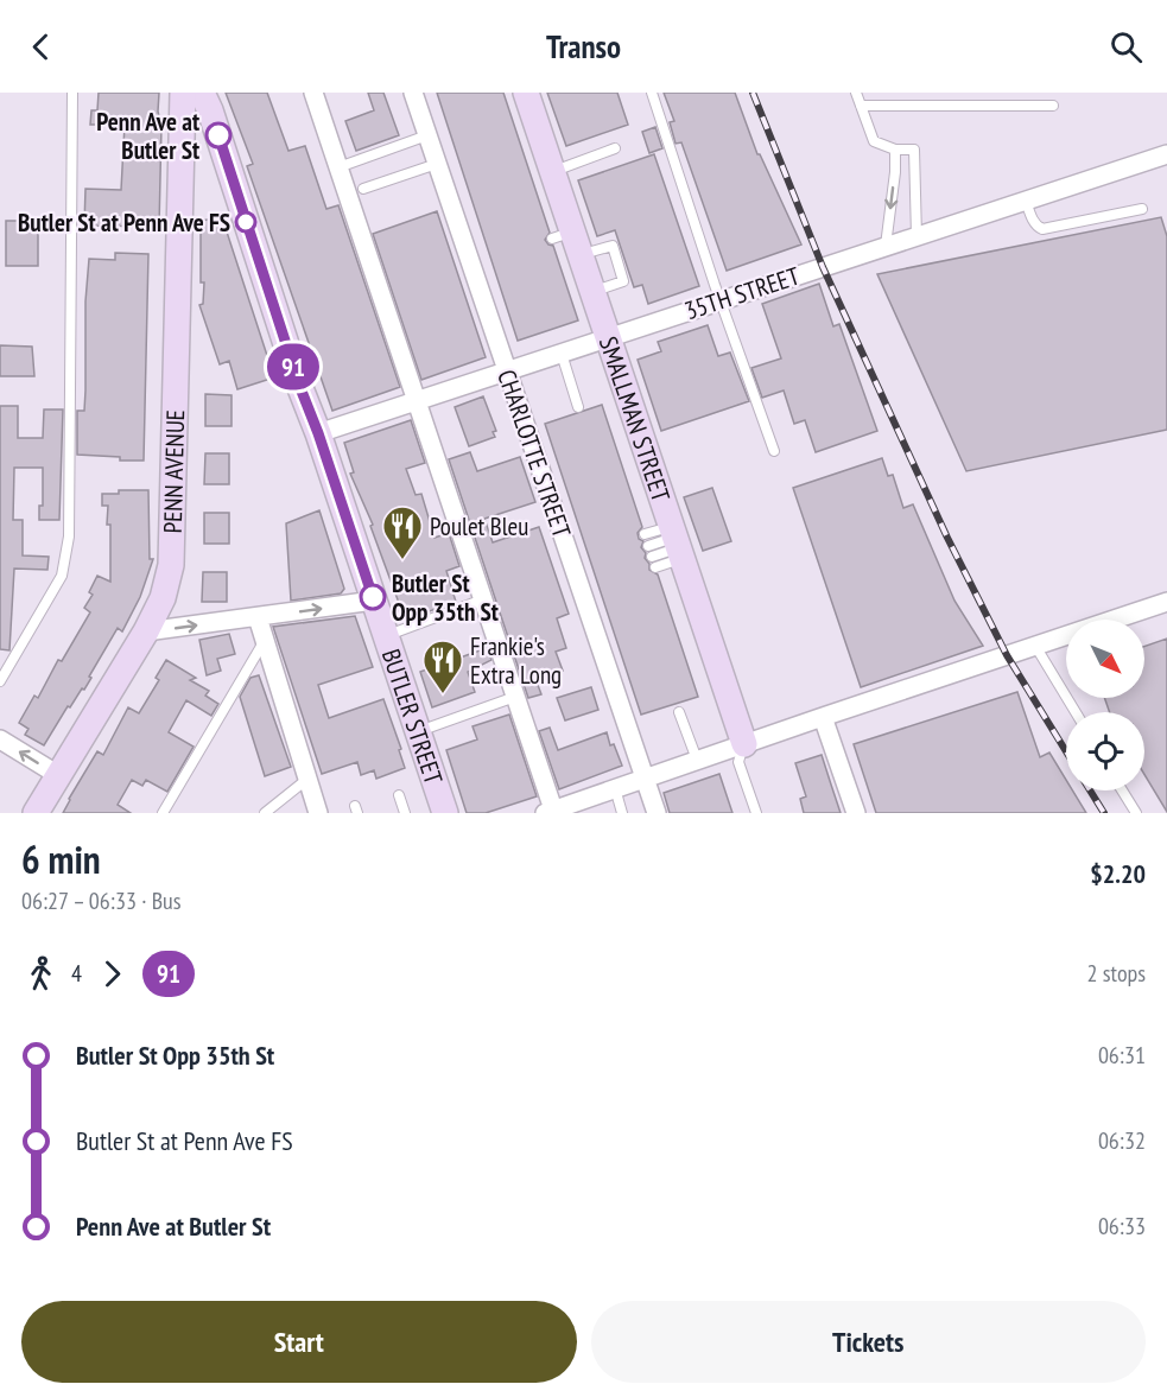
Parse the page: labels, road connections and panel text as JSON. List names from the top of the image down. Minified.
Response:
{"streets":{"main road":["SMALLMAN STREET","PENN AVENUE","BUTLER STREET"],"street":["35TH STREET","CHARLOTTE STREET"]},"crossings":[["35TH STREET","SMALLMAN STREET"],["35TH STREET","CHARLOTTE STREET"],["35TH STREET","BUTLER STREET"]],"places":{"other":["Penn Ave at Butler St","Butler St at Penn Ave FS","Butler St Opp 35th St"],"restaurant":["Poulet Bleu","Frankie's Extra Long"]},"lines":["bus line 91"],"north":"bottom right","page":{"header":"Transo","on_map":"91","heading":["6 min","06:27 – 06:33 · Bus","$2.20"],"legs":["4","91","2 stops"],"list":[{"name":"Butler St Opp 35th St","value":"06:31"},{"name":"Butler St at Penn Ave FS","value":"06:32"},{"name":"Penn Ave at Butler St","value":"06:33"}],"buttons":["Start","Tickets"]}}
